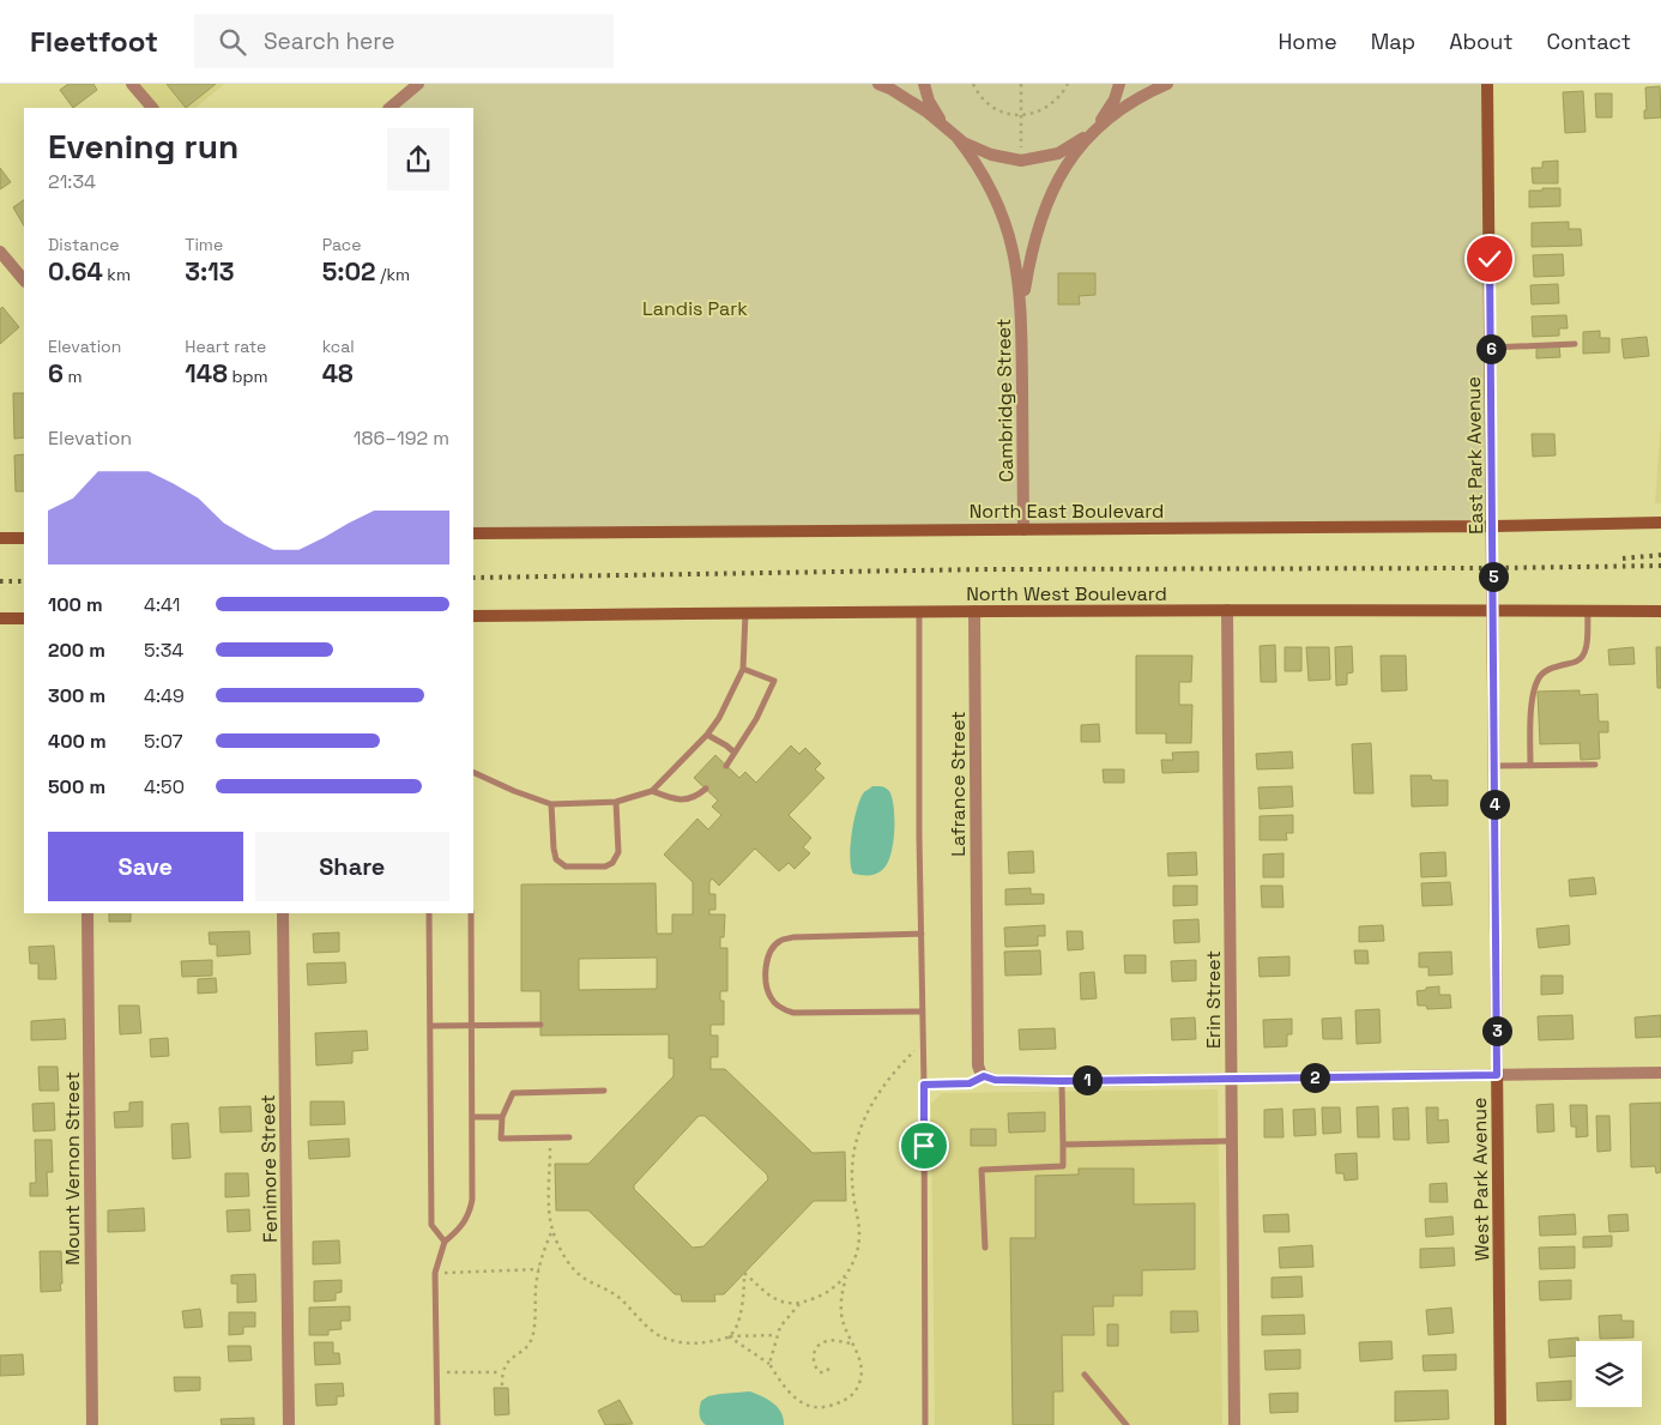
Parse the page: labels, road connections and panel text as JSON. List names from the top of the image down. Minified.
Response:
{"streets":{"main road":["East Park Avenue","North East Boulevard","North West Boulevard","West Park Avenue"],"street":["Cambridge Street","Lafrance Street","Erin Street","Mount Vernon Street","Fenimore Street"]},"crossings":[["Cambridge Street","North East Boulevard"],["East Park Avenue","North East Boulevard"],["East Park Avenue","North West Boulevard"],["East Park Avenue","West Park Avenue"],["North West Boulevard","Lafrance Street"],["North West Boulevard","Erin Street"],["North West Boulevard","West Park Avenue"]],"parks":["Landis Park"],"page":{"header":"Fleetfoot","search":"Search here","nav":["Home","Map","About","Contact"],"heading":["Evening run","21:34"],"stats":[["Distance","0.64 km"],["Time","3:13"],["Pace","5:02 /km"],["Elevation","6 m"],["Heart rate","148 bpm"],["kcal","48"]],"pins":["6","5","4","3","2","1"],"chart":["Elevation","186–192 m"],"list":[{"name":"100 m","note":"4:41"},{"name":"200 m","note":"5:34"},{"name":"300 m","note":"4:49"},{"name":"400 m","note":"5:07"},{"name":"500 m","note":"4:50"}],"buttons":["Save","Share"]}}
